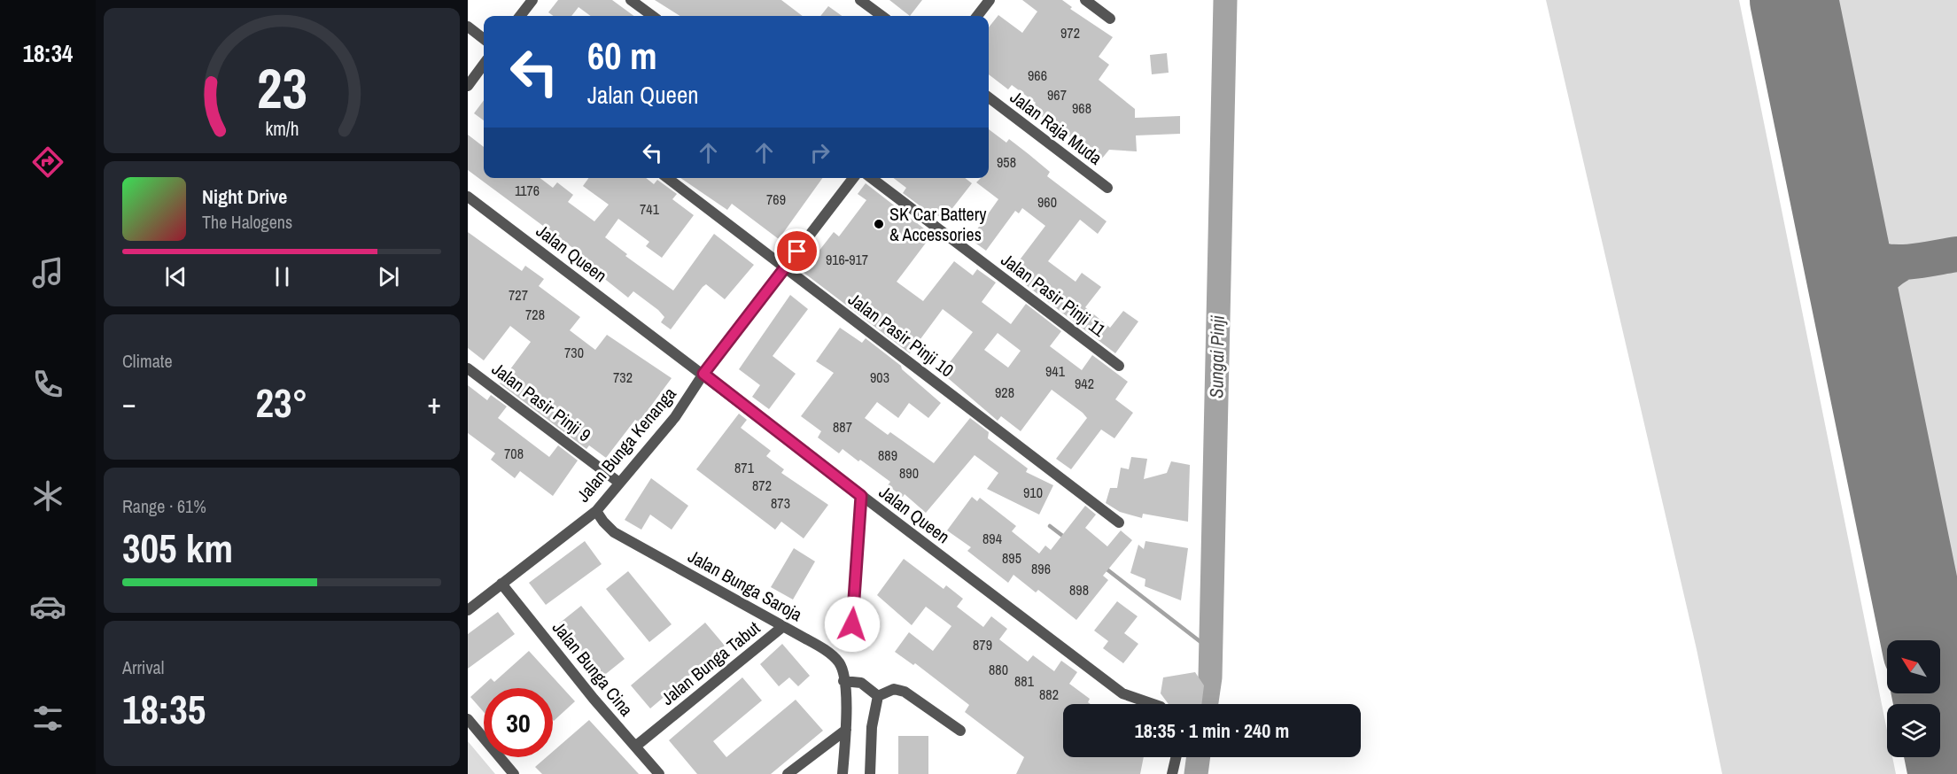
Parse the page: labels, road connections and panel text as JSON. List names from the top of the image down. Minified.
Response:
{"streets":{"street":["Jalan Raja Muda","Jalan Queen","Jalan Pasir Pinji 11","Jalan Pasir Pinji 10","Jalan Pasir Pinji 9","Jalan Bunga Kenanga","Jalan Bunga Saroja","Jalan Bunga Tabut","Jalan Bunga Cina"]},"crossings":[["Jalan Queen","Jalan Bunga Kenanga"],["Jalan Pasir Pinji 10","Jalan Bunga Kenanga"],["Jalan Pasir Pinji 9","Jalan Bunga Kenanga"],["Jalan Bunga Kenanga","Jalan Bunga Saroja"],["Jalan Bunga Kenanga","Jalan Bunga Cina"],["Jalan Bunga Saroja","Jalan Bunga Tabut"],["Jalan Bunga Tabut","Jalan Bunga Cina"]],"water":["Sungai Pinji"],"places":["SK Car Battery & Accessories"],"house_numbers":["972","966","967","968","958","1176","769","960","741","916-917","727","728","730","941","732","903","942","928","887","708","889","871","890","872","910","873","894","895","896","898","879","880","881","882"],"north":"top left","page":{"tabs":"18:34","turn":["60 m","Jalan Queen"],"song":["Night Drive","The Halogens"],"tile":["Climate",["Range · 61%","305 km"],["Arrival","18:35"]],"heat":["−","23°","+"],"limit":"30","trip":"18:35 · 1 min · 240 m","gauge":["23","km/h"]}}
